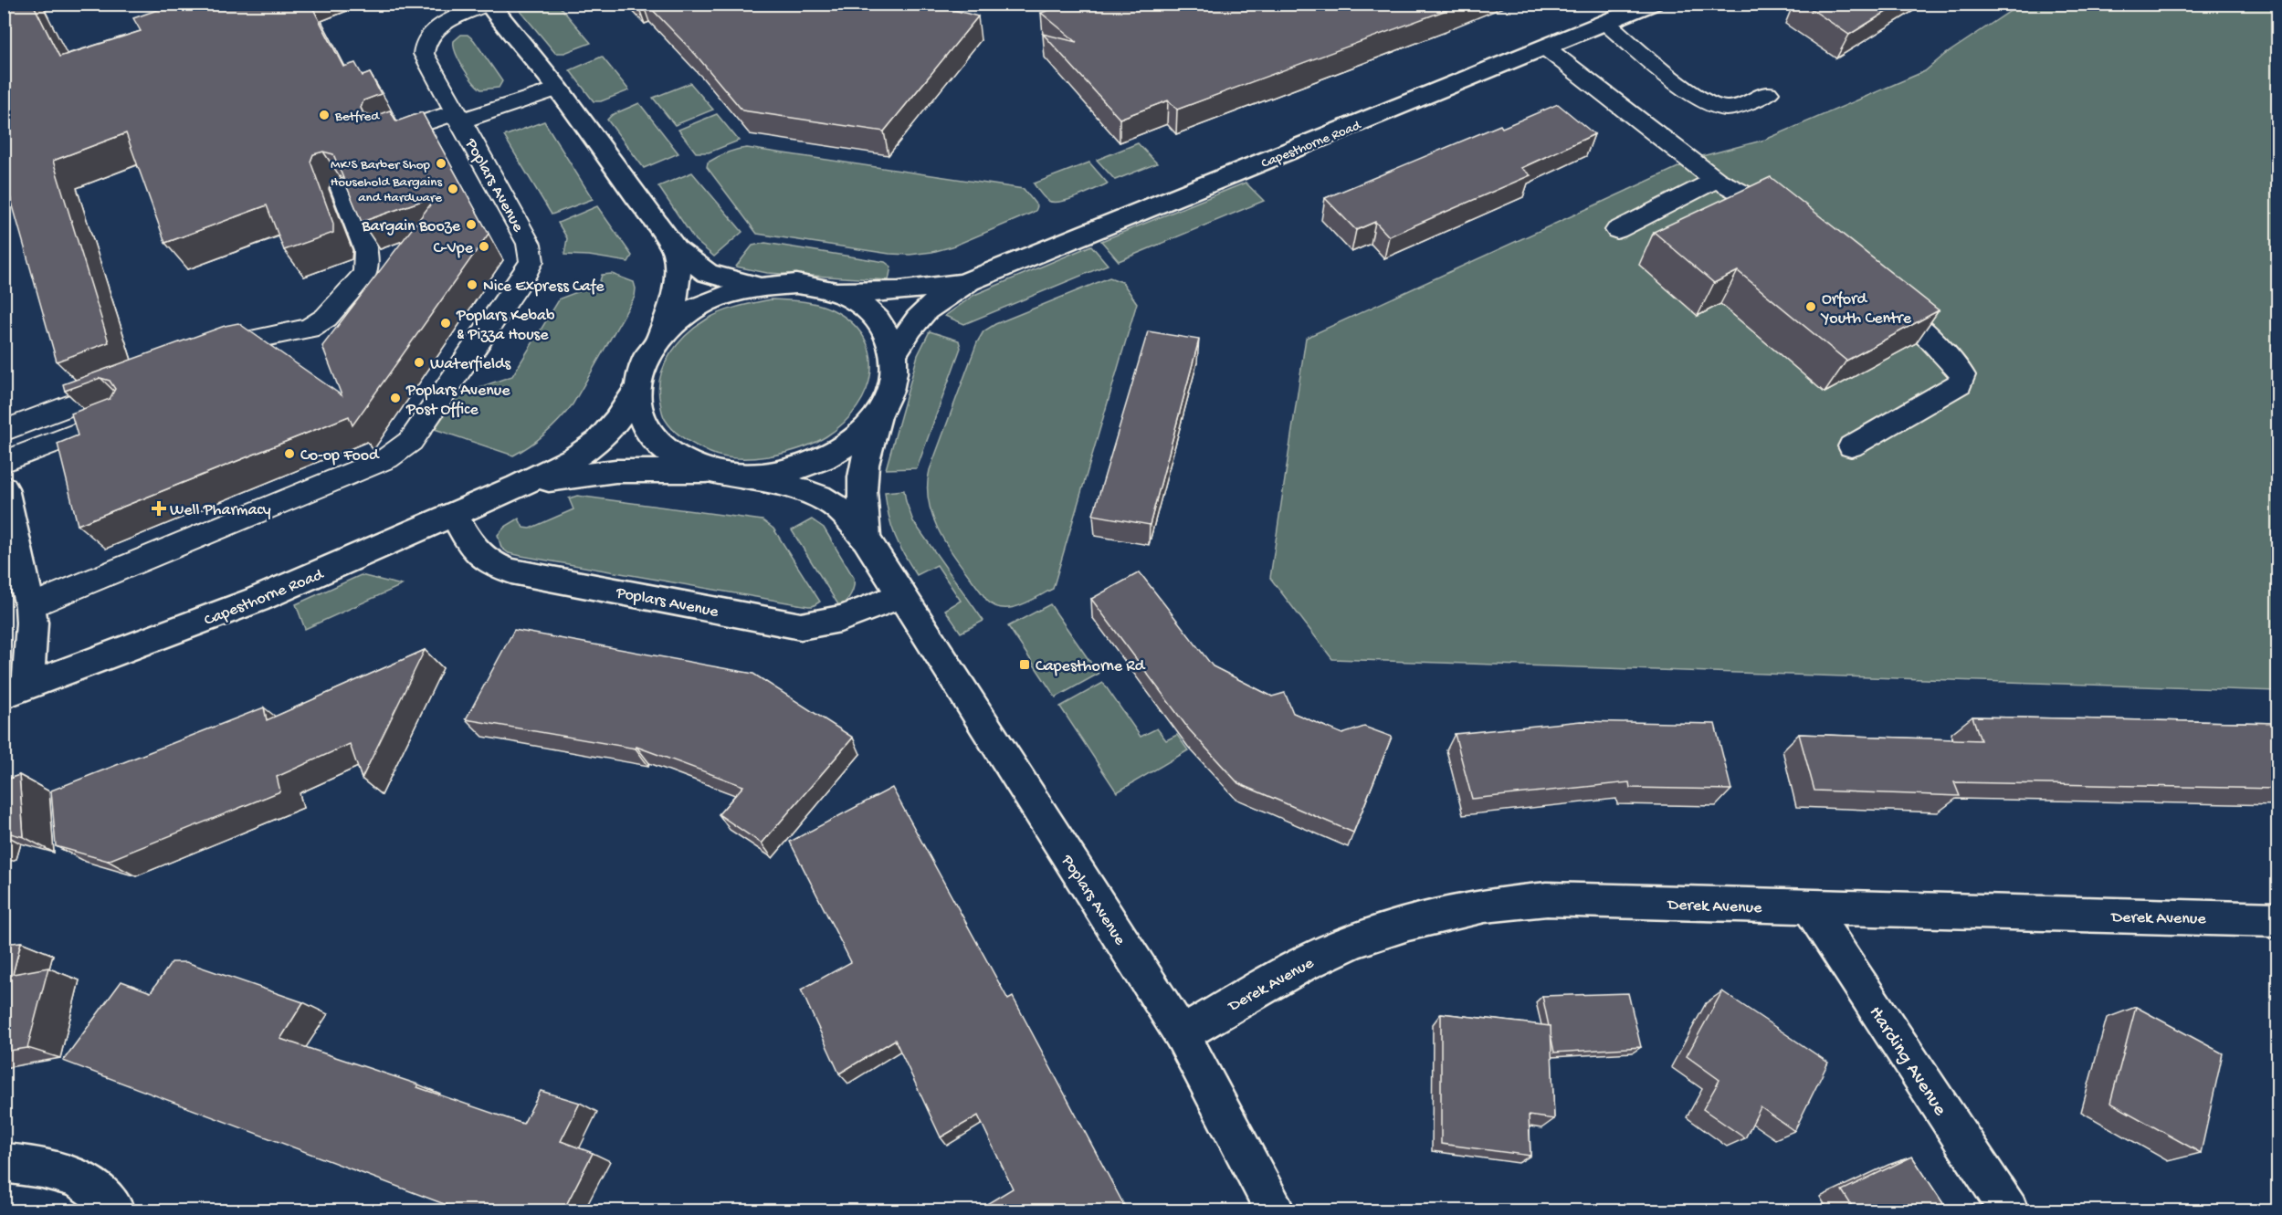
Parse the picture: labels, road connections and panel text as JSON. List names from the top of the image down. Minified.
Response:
{"streets":{"street":["Capesthorne Road","Poplars Avenue","Derek Avenue","Harding Avenue"]},"crossings":[["Capesthorne Road","Poplars Avenue"],["Poplars Avenue","Derek Avenue"],["Derek Avenue","Harding Avenue"]],"places":{"other":["Betfred","MK'S Barber Shop","Household Bargains and Hardware","Bargain Booze","C-Vpe","Nice Express Cafe","Orford Youth Centre","Poplars Kebab & Pizza House","Waterfields","Poplars Avenue Post Office","Co-op Food"],"health":["Well Pharmacy"],"transit":["Capesthorne Rd"]}}
